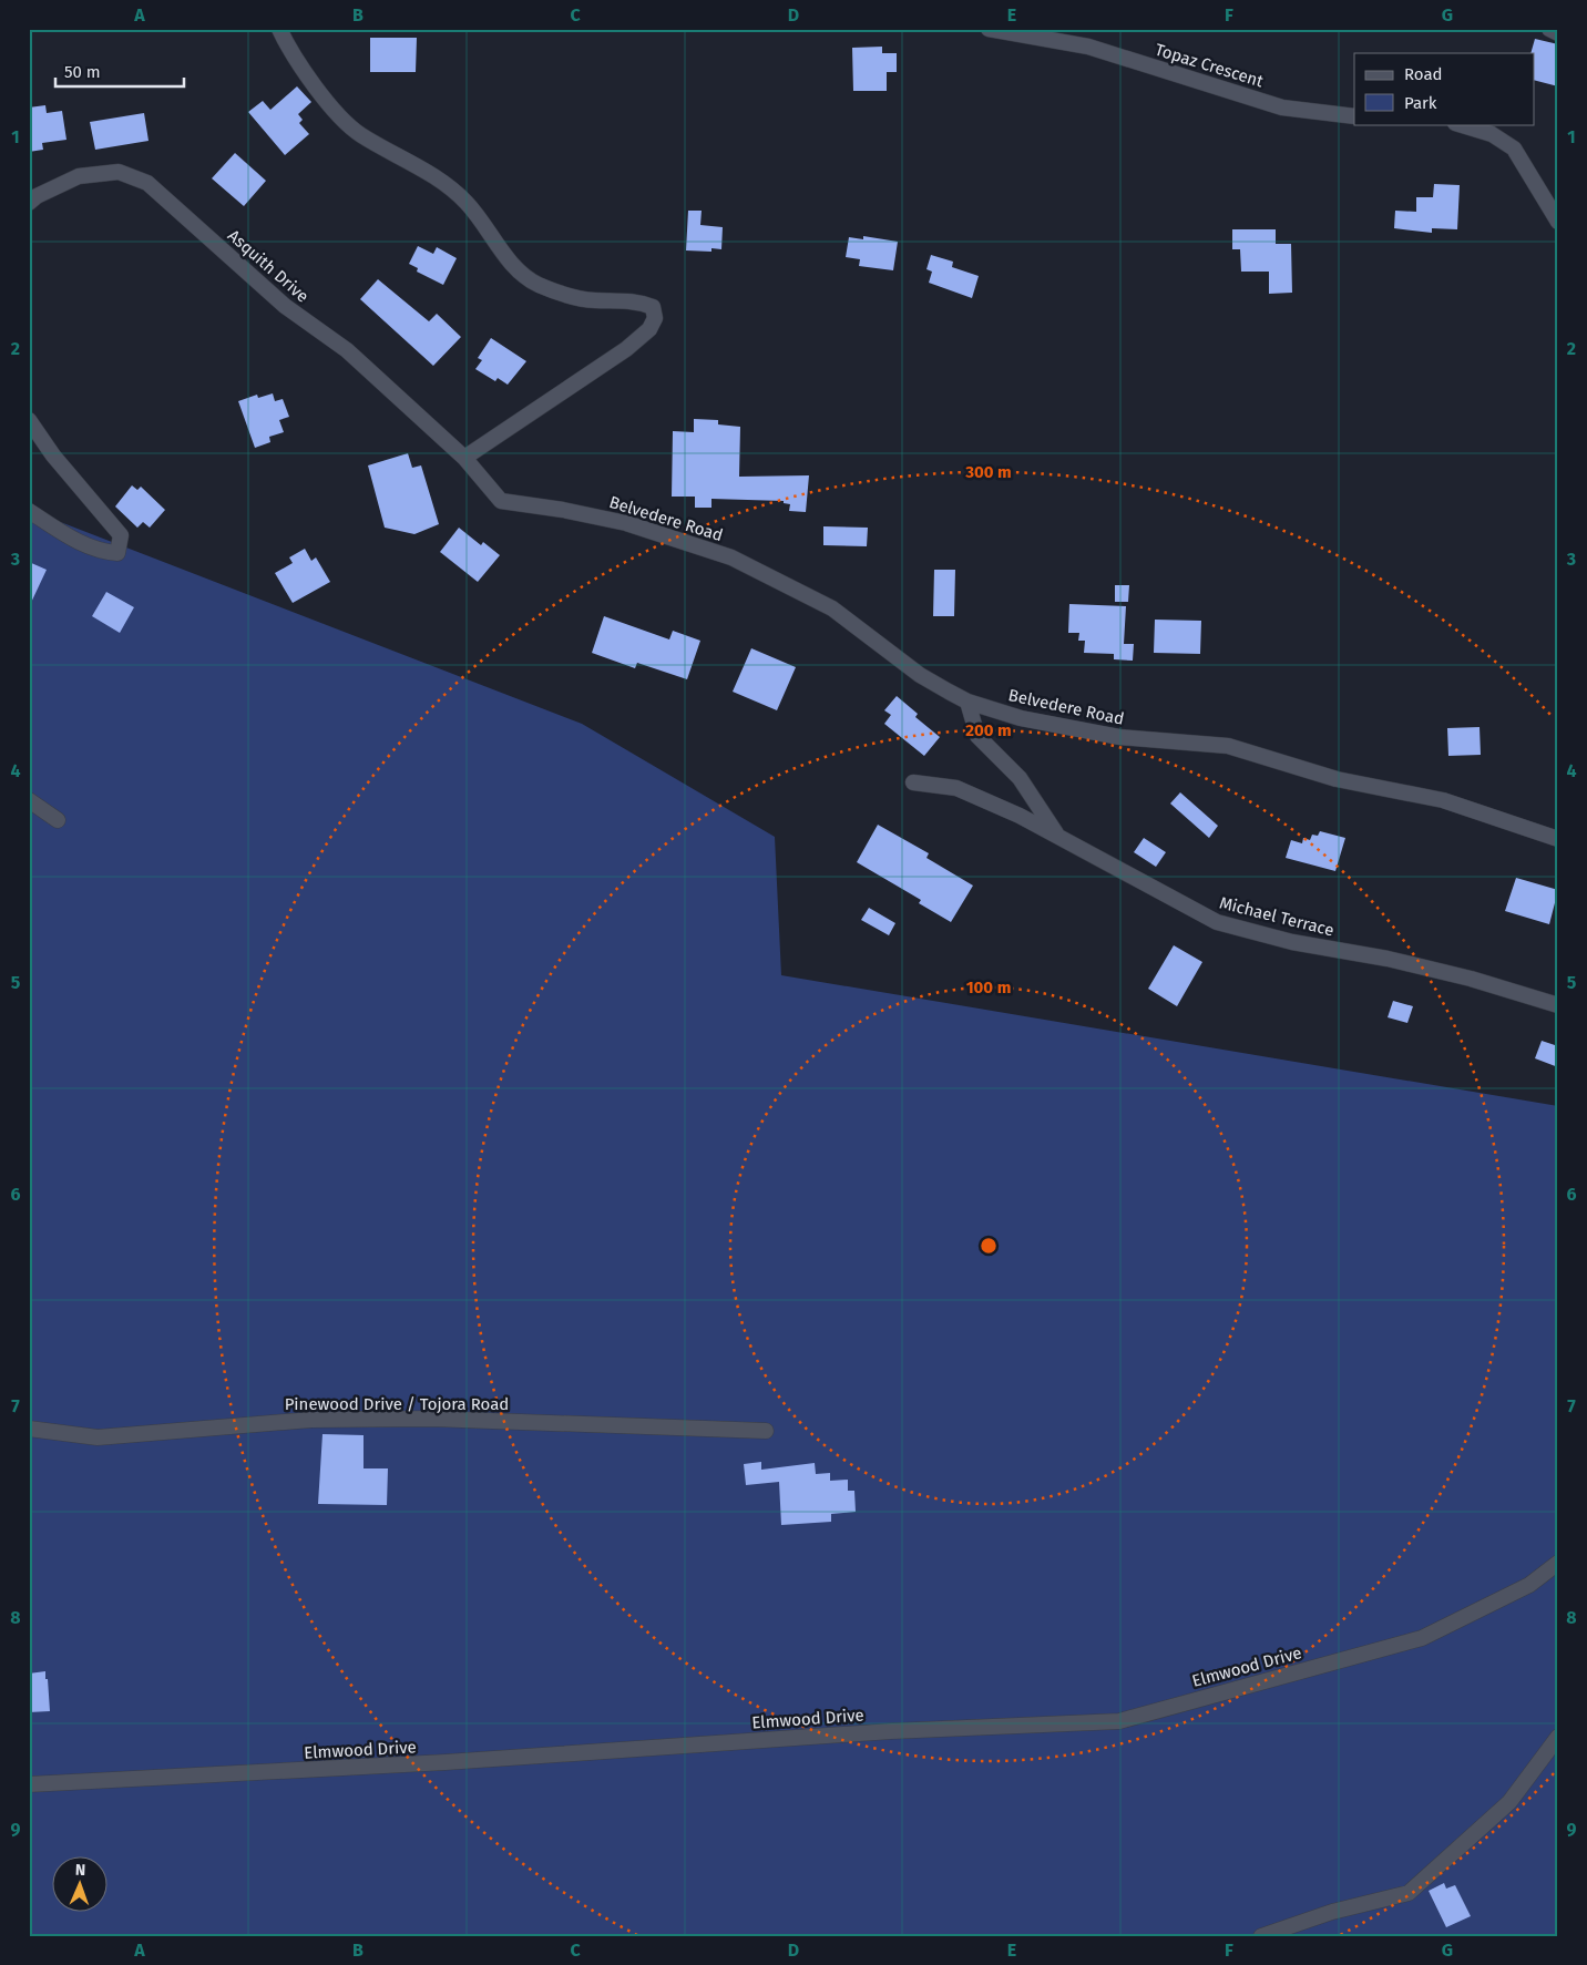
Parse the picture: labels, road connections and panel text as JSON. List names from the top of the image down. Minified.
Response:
{"streets":{"street":["Topaz Crescent","Asquith Drive","Belvedere Road","Michael Terrace","Pinewood Drive / Tojora Road","Elmwood Drive"]},"crossings":[["Asquith Drive","Belvedere Road"]],"legend":["Road","Park"],"scale_bar":"50 m","north":"top","grid":{"columns":["A","B","C","D","E","F","G"],"rows":["1","2","3","4","5","6","7","8","9"]},"rings":["300 m","200 m","100 m"]}
